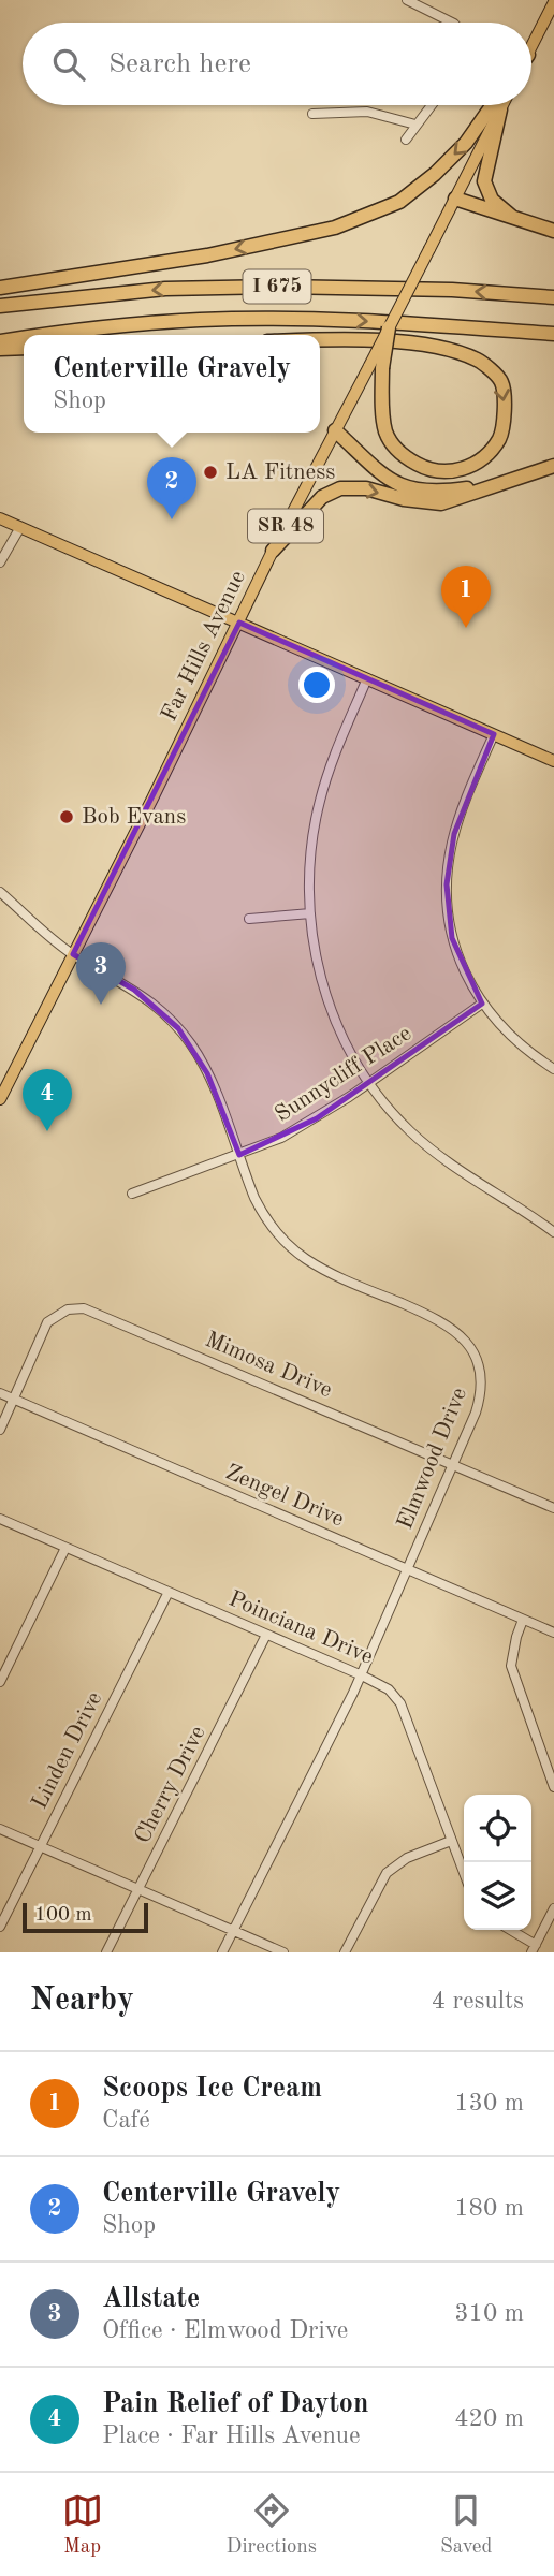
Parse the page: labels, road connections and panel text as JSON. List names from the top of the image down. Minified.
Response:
{"streets":{"highway":["I 675"],"main road":["SR 48","Far Hills Avenue"],"street":["Sunnycliff Place","Mimosa Drive","Elmwood Drive","Zengel Drive","Poinciana Drive","Linden Drive","Cherry Drive"]},"crossings":[["Far Hills Avenue","Elmwood Drive"],["Sunnycliff Place","Elmwood Drive"],["Mimosa Drive","Elmwood Drive"],["Mimosa Drive","Zengel Drive"],["Elmwood Drive","Zengel Drive"],["Elmwood Drive","Poinciana Drive"],["Poinciana Drive","Linden Drive"],["Poinciana Drive","Cherry Drive"]],"places":["LA Fitness","Bob Evans"],"scale_bar":"100 m","page":{"search":"Search here","popup":["Centerville Gravely","Shop"],"pins":["2","1","3","4"],"scale":"100 m","heading":["Nearby","4 results"],"list":[{"mark":"1","name":"Scoops Ice Cream","note":"Café","value":"130 m"},{"mark":"2","name":"Centerville Gravely","note":"Shop","value":"180 m"},{"mark":"3","name":"Allstate","note":"Office · Elmwood Drive","value":"310 m"},{"mark":"4","name":"Pain Relief of Dayton","note":"Place · Far Hills Avenue","value":"420 m"}],"nav":["Map","Directions","Saved"]}}
